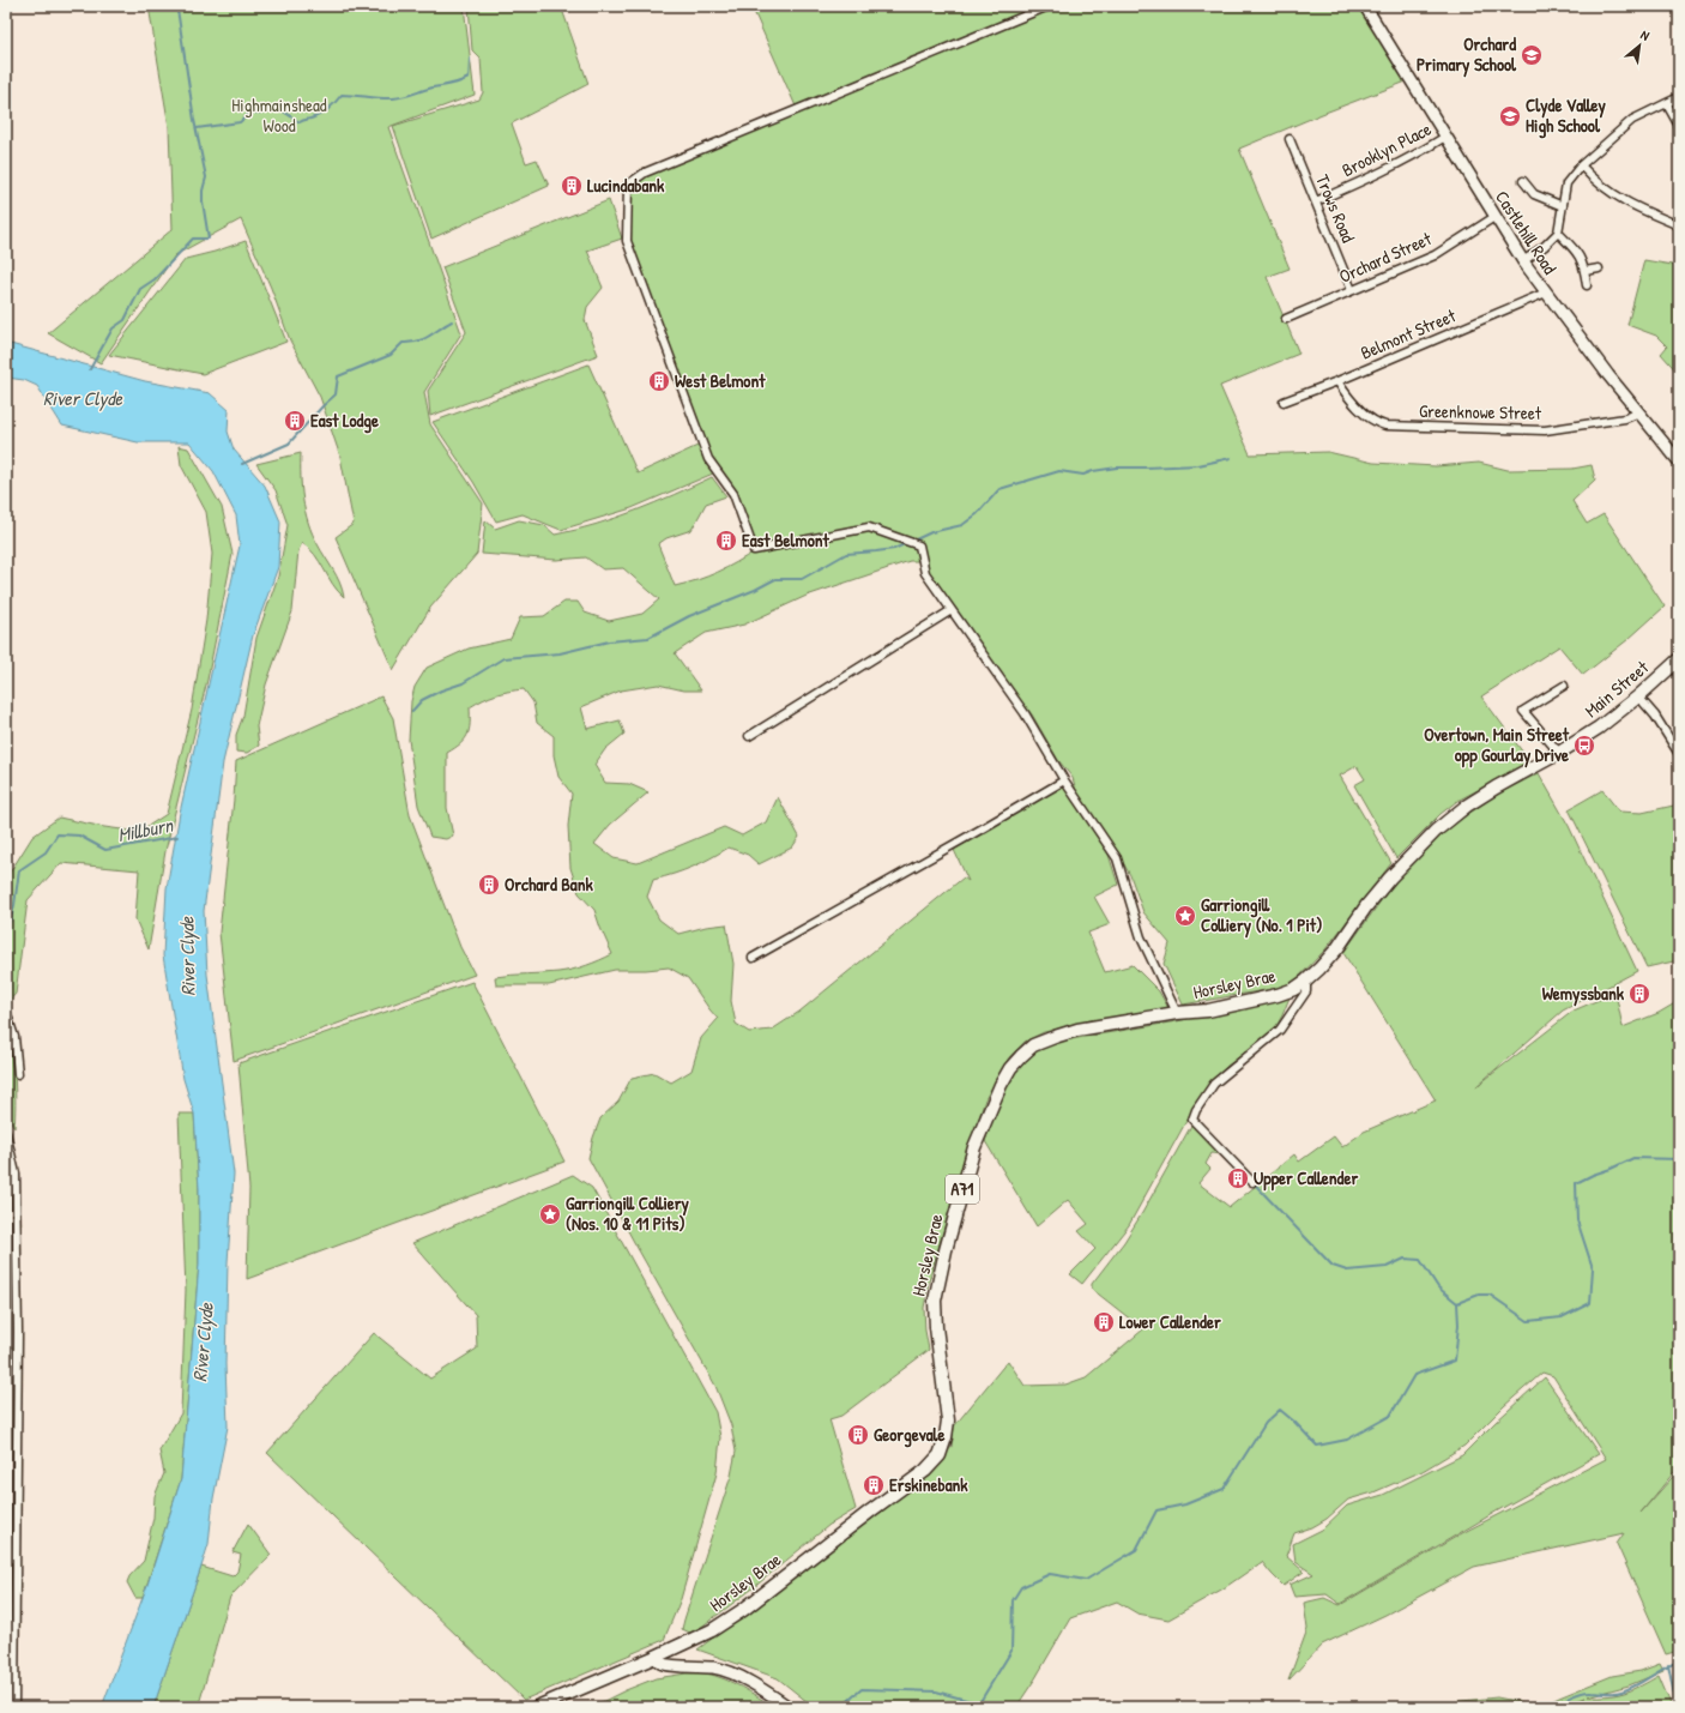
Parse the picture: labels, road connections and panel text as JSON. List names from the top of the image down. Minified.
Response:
{"streets":{"main road":["Castlehill Road","Main Street","Horsley Brae","A71"],"street":["Brooklyn Place","Trows Road","Orchard Street","Belmont Street","Greenknowe Street"]},"crossings":[["Brooklyn Place","Trows Road"],["Brooklyn Place","Castlehill Road"],["Trows Road","Orchard Street"],["Castlehill Road","Orchard Street"],["Castlehill Road","Belmont Street"],["Castlehill Road","Greenknowe Street"],["Belmont Street","Greenknowe Street"],["Main Street","Horsley Brae"]],"water":["River Clyde","Millburn"],"parks":["Highmainshead Wood"],"places":{"school or university":["Orchard Primary School","Clyde Valley High School"],"building":["Lucindabank","West Belmont","East Lodge","East Belmont","Orchard Bank","Wemyssbank","Upper Callender","Lower Callender","Georgevale","Erskinebank"],"bus stop":["Overtown, Main Street opp Gourlay Drive"],"place":["Garriongill Colliery (No. 1 Pit)","Garriongill Colliery (Nos. 10 & 11 Pits)"]},"north":"top right"}
